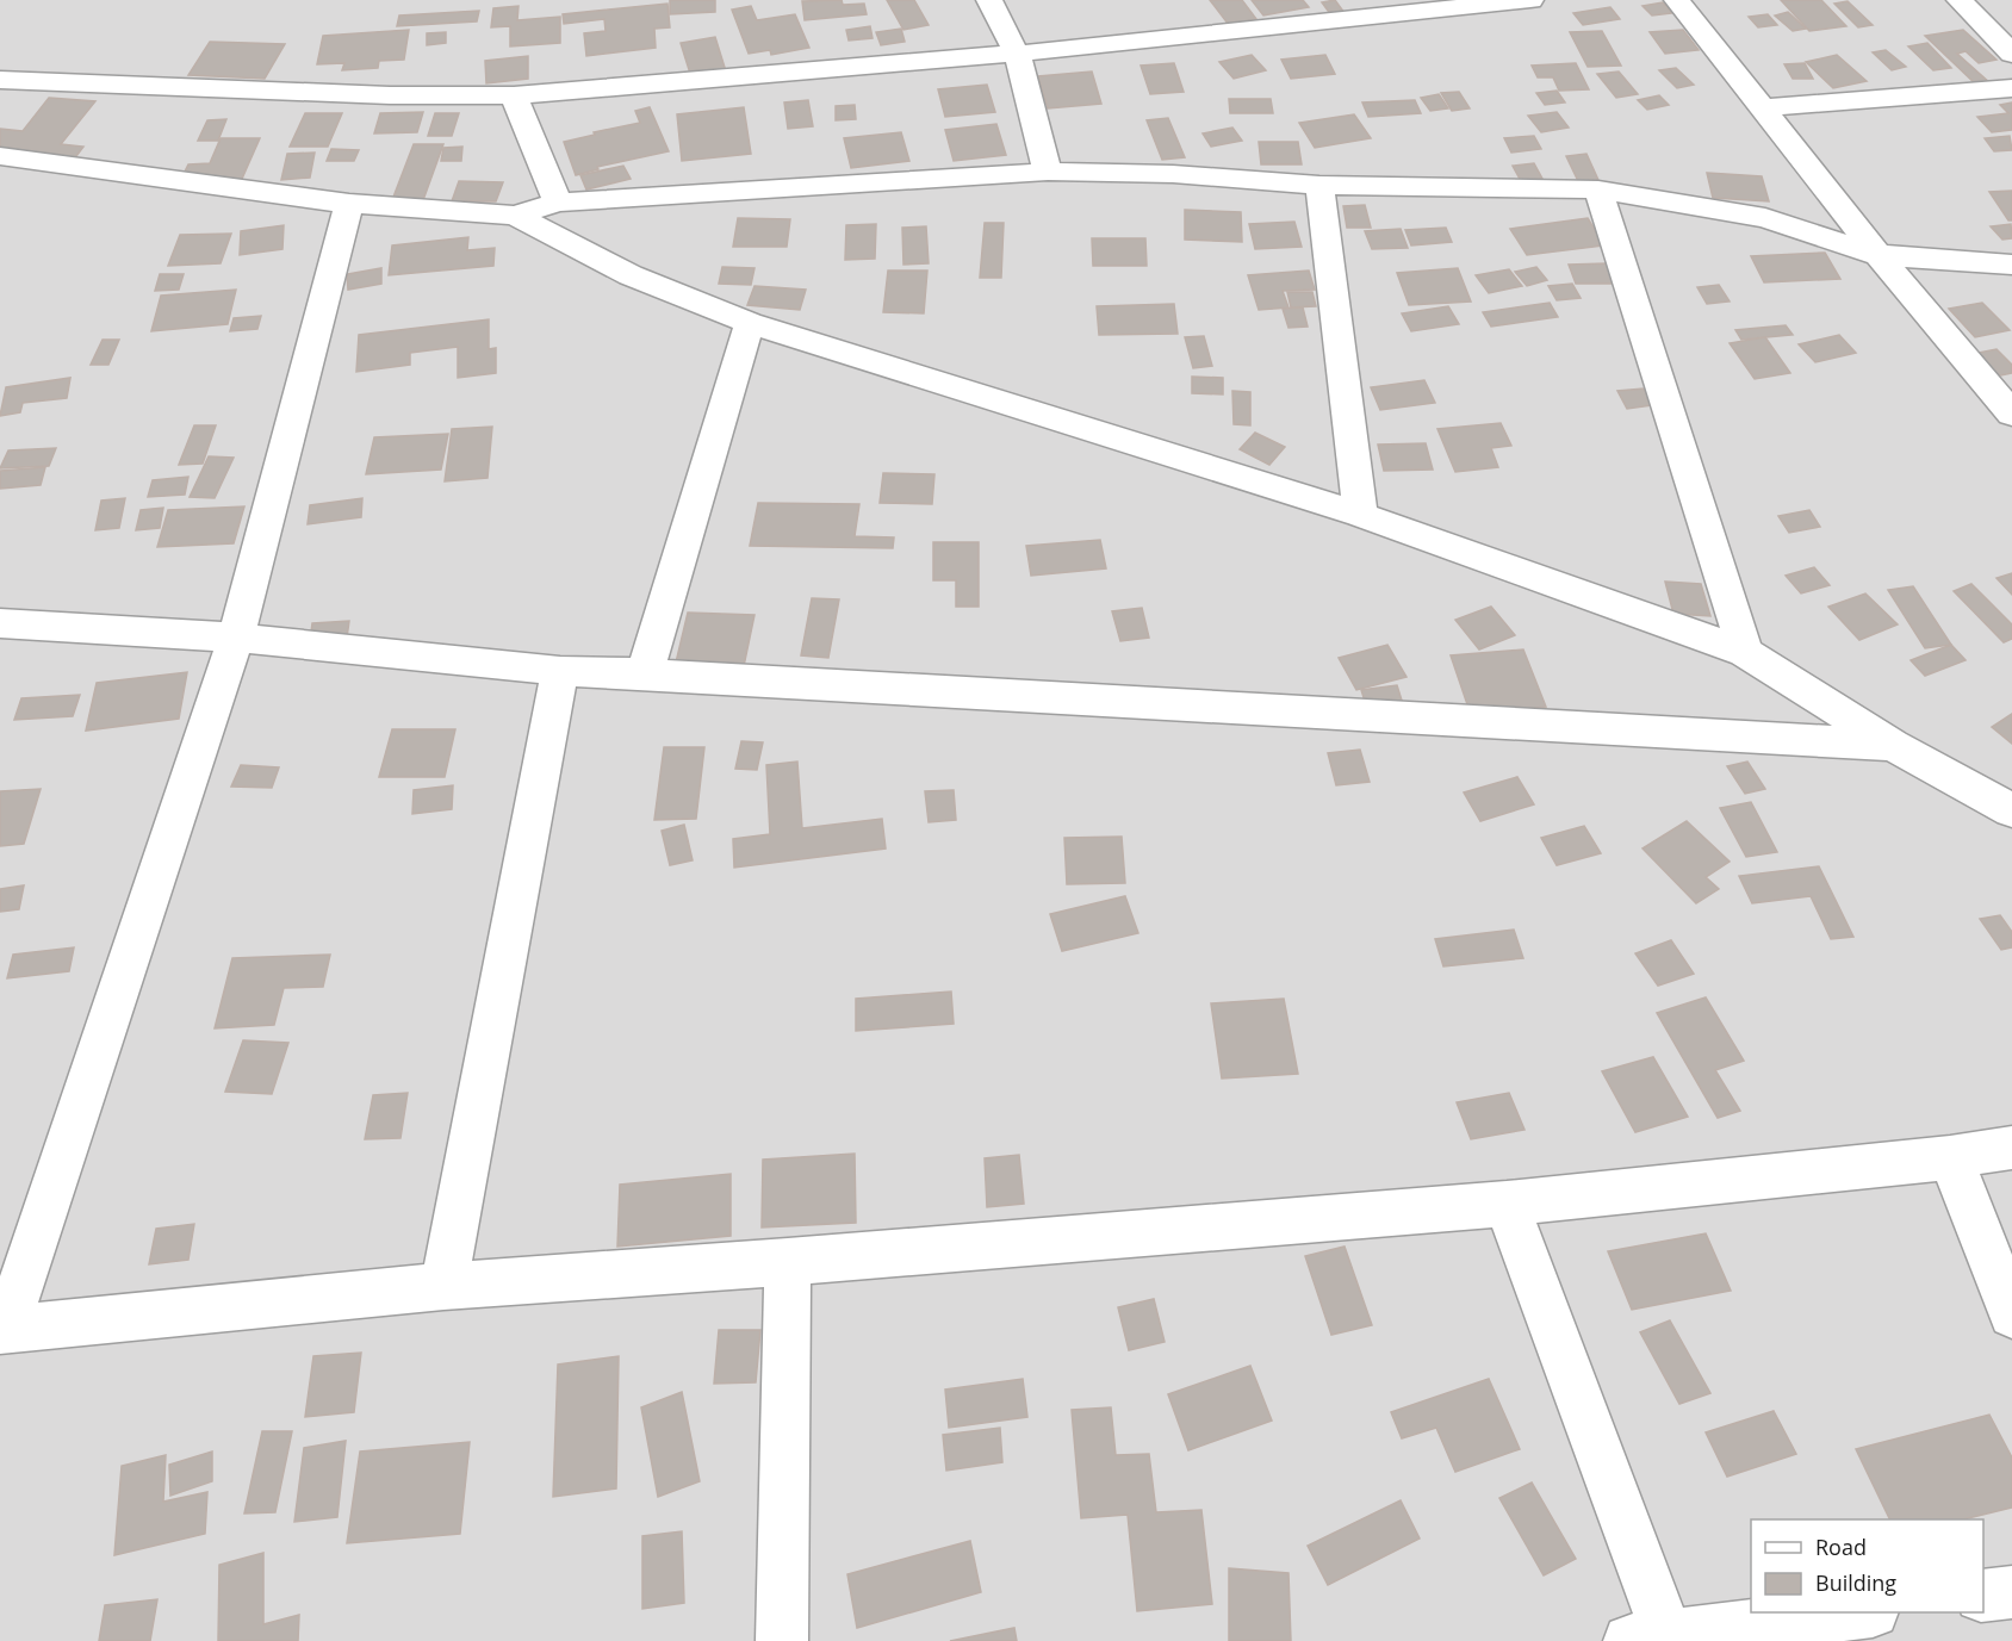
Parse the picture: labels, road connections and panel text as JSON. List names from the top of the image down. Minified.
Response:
{"legend":["Road","Building"]}
